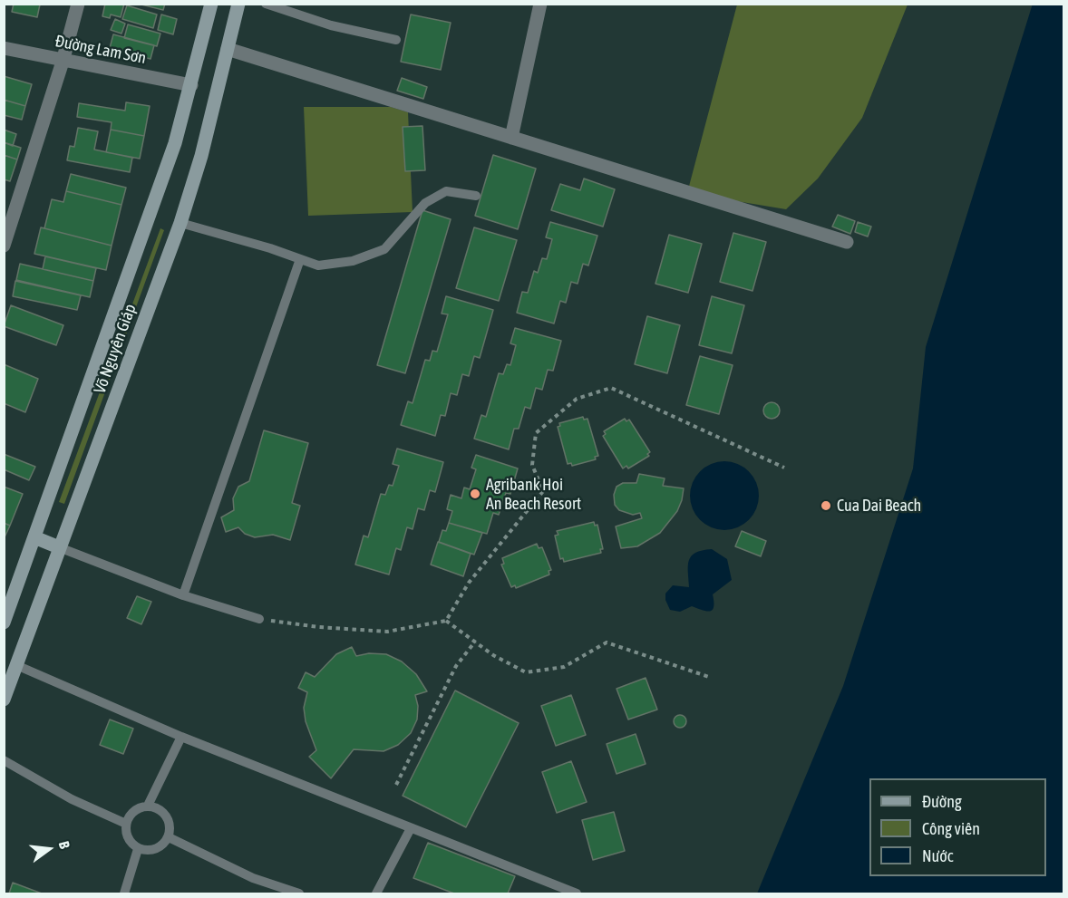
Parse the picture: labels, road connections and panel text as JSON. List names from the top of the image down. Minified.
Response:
{"streets":{"main road":["Võ Nguyên Giáp"],"street":["Đường Lam Sơn"]},"crossings":[["Đường Lam Sơn","Võ Nguyên Giáp"]],"places":["Agribank Hoi An Beach Resort","Cua Dai Beach"],"legend":["Đường","Công viên","Nước"],"north":"right"}
